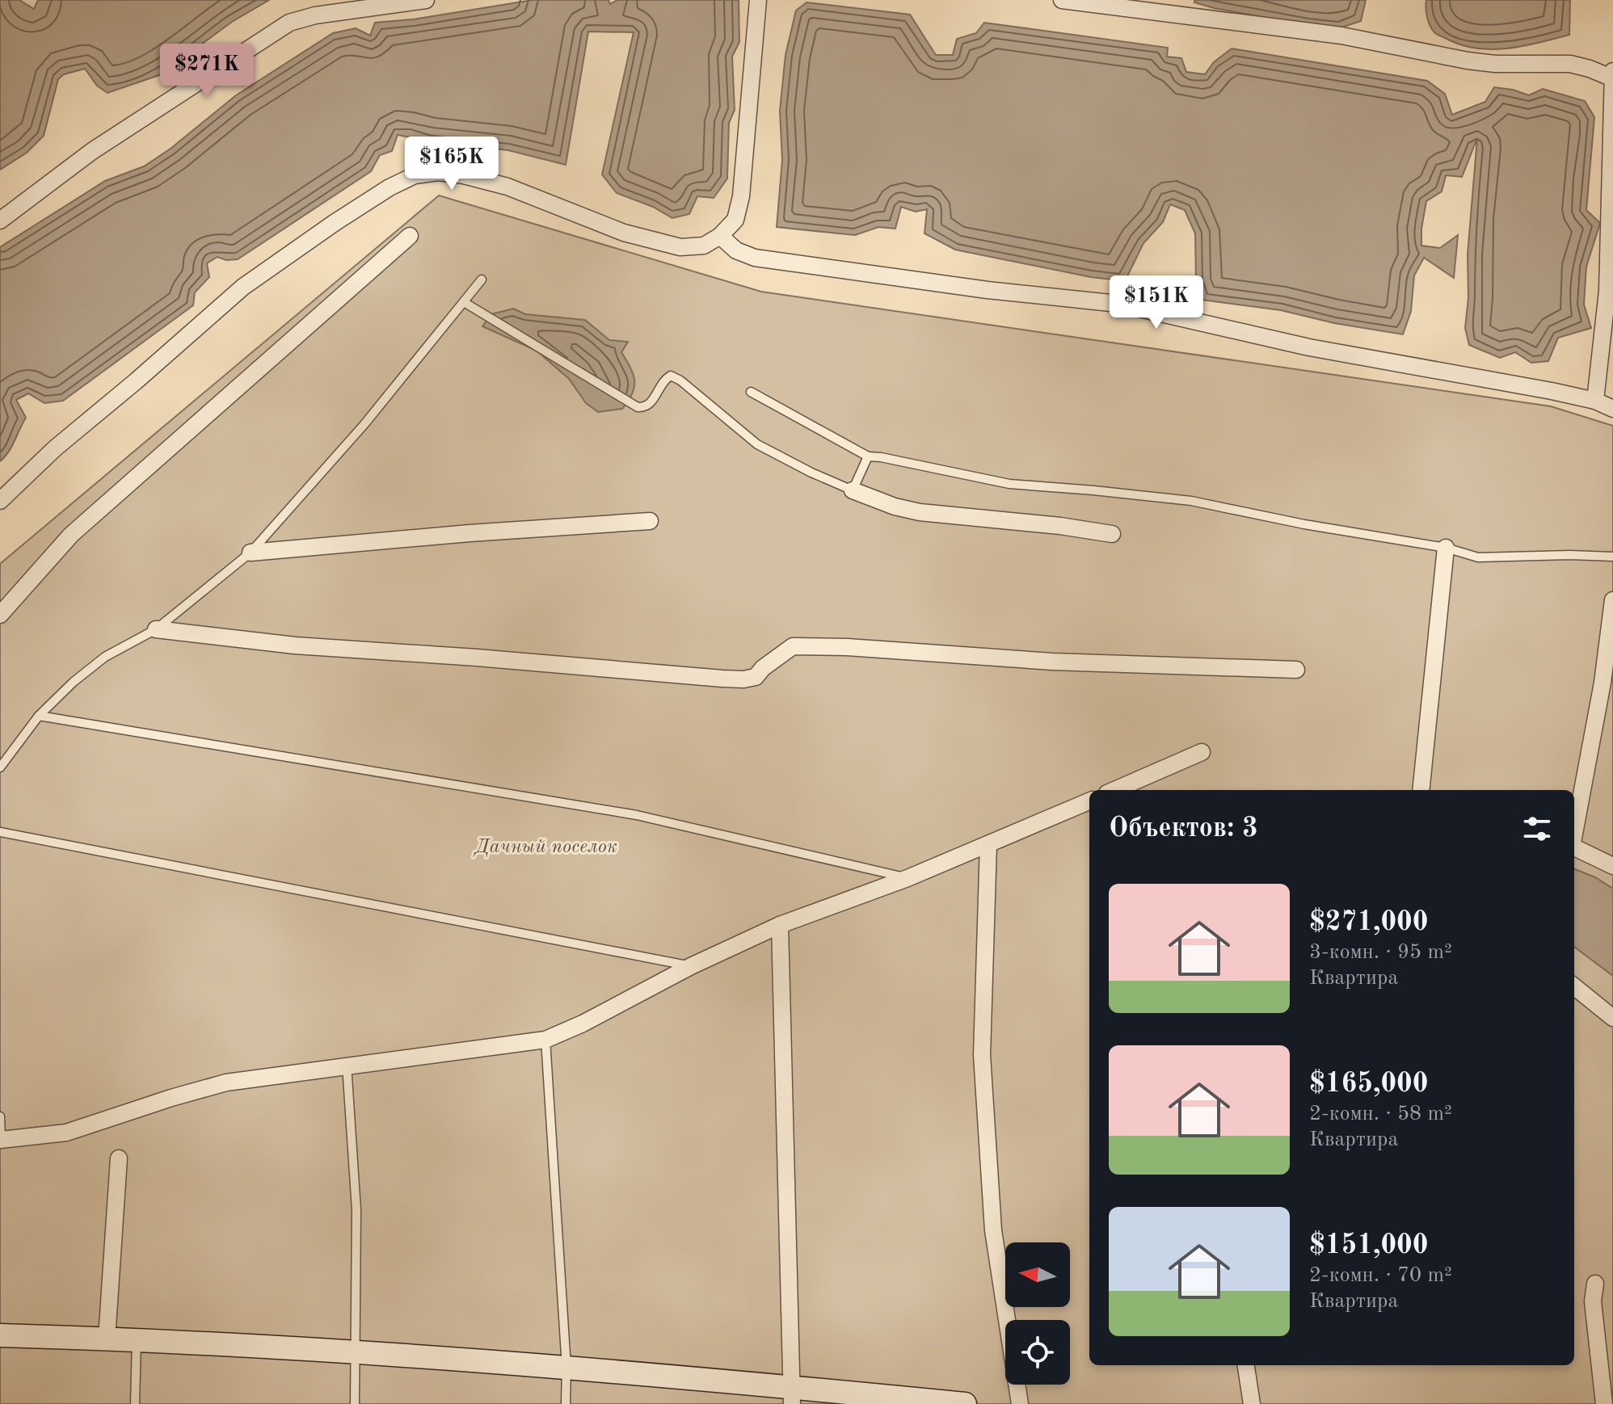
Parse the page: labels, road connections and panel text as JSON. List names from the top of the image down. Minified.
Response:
{"parks":["Дачный поселок"],"north":"left","page":{"price":["$271K","$165K","$151K"],"heading":"Объектов: 3","list":[{"name":"$271,000","note":"3-комн. · 95 m² · Квартира"},{"name":"$165,000","note":"2-комн. · 58 m² · Квартира"},{"name":"$151,000","note":"2-комн. · 70 m² · Квартира"}]}}
